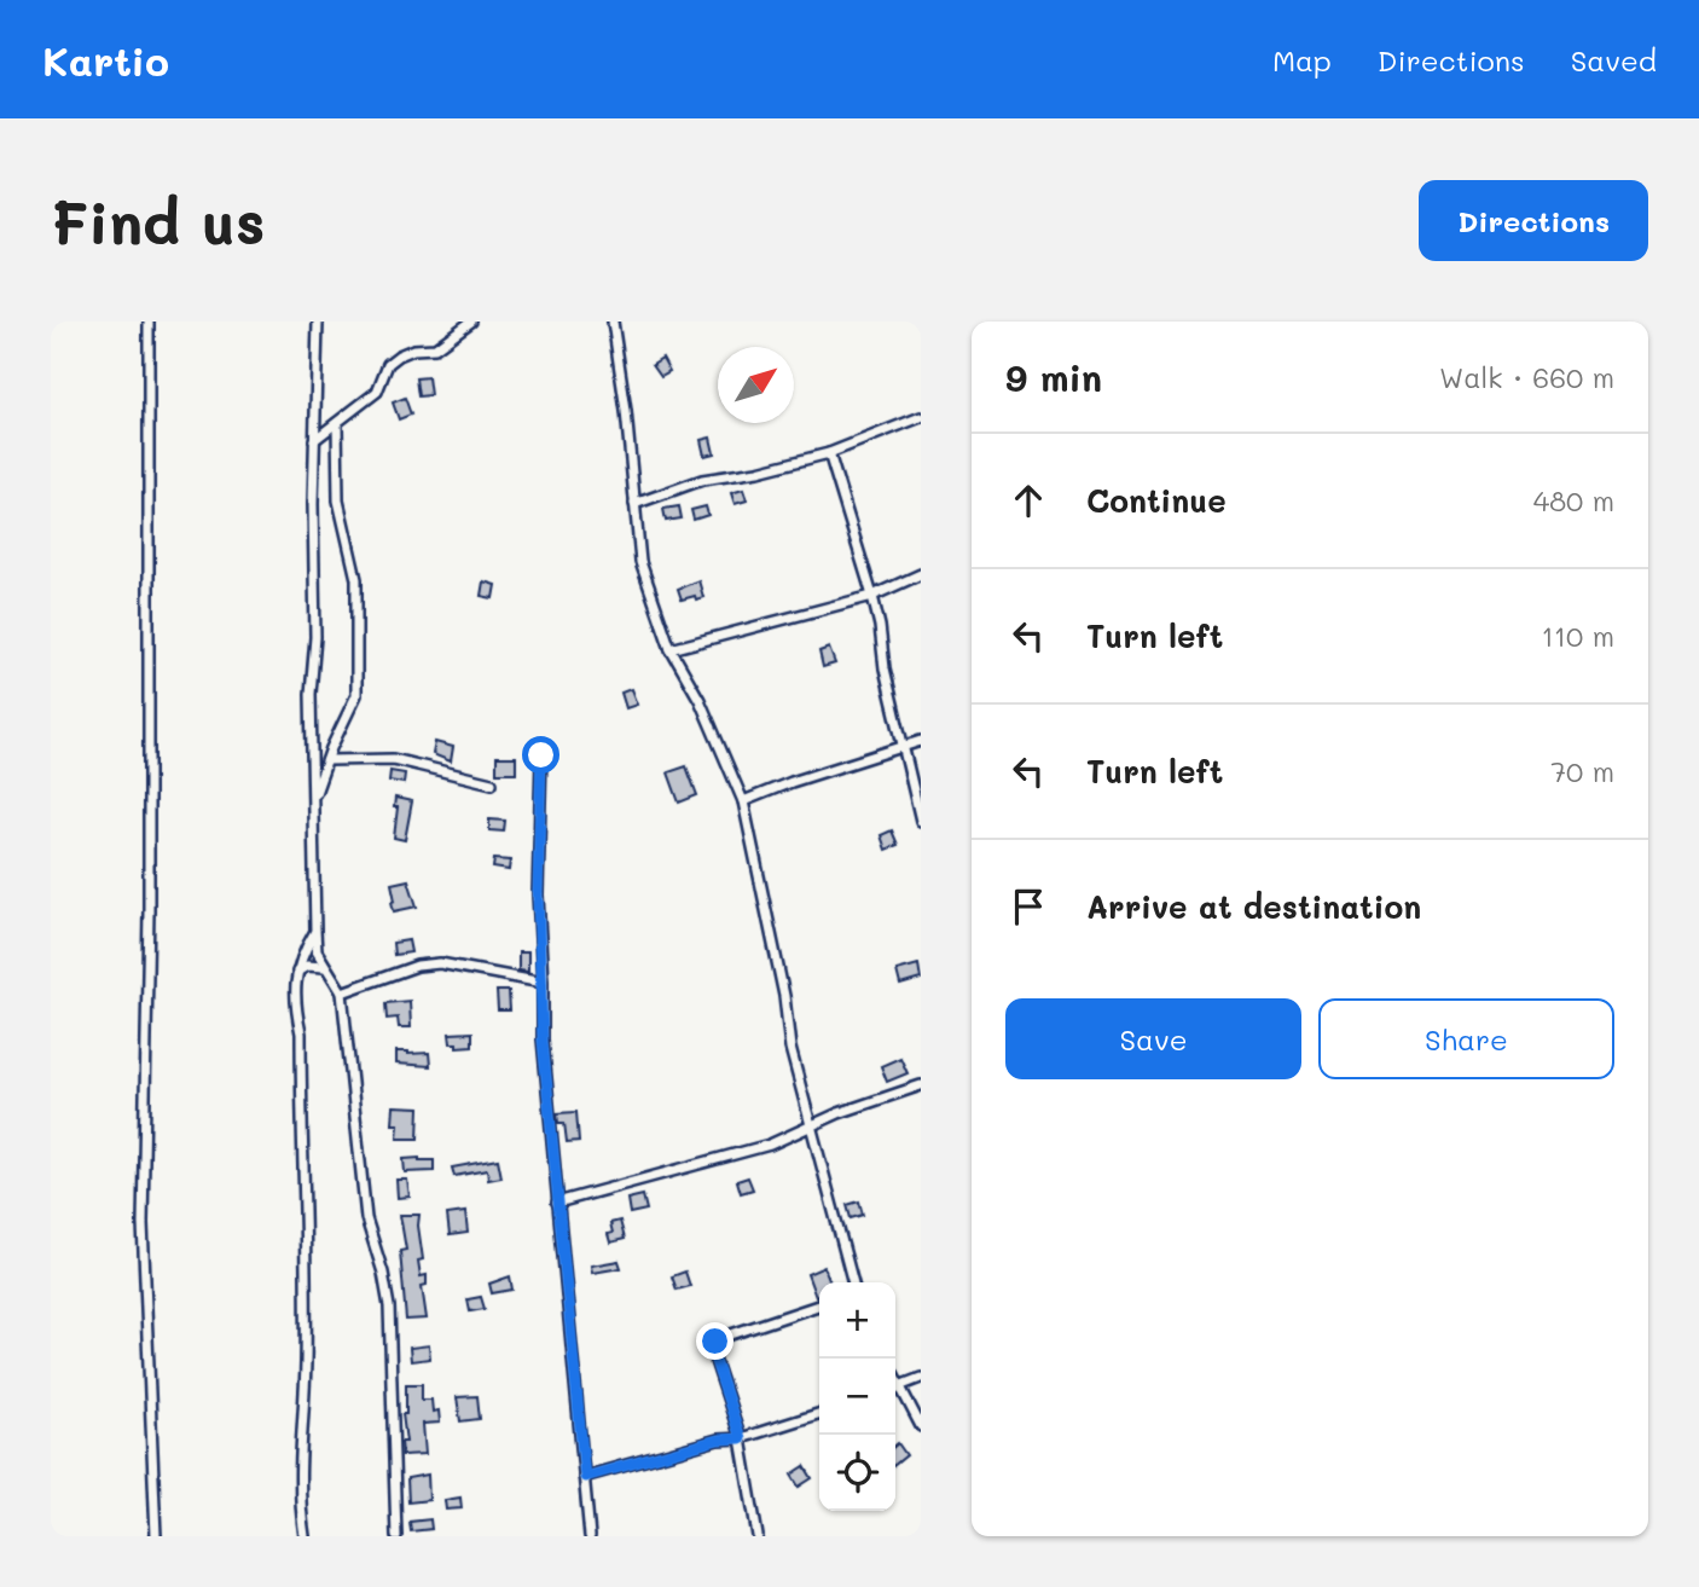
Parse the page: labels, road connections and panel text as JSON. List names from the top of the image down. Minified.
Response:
{"north":"top right","page":{"header":"Kartio","nav":["Map","Directions","Saved"],"buttons":["Directions",["Save","Share"]],"title":"Find us","heading":["9 min","Walk · 660 m"],"list":[["Continue","480 m"],["Turn left","110 m"],["Turn left","70 m"],"Arrive at destination"],"map_buttons":["+","−"]}}
